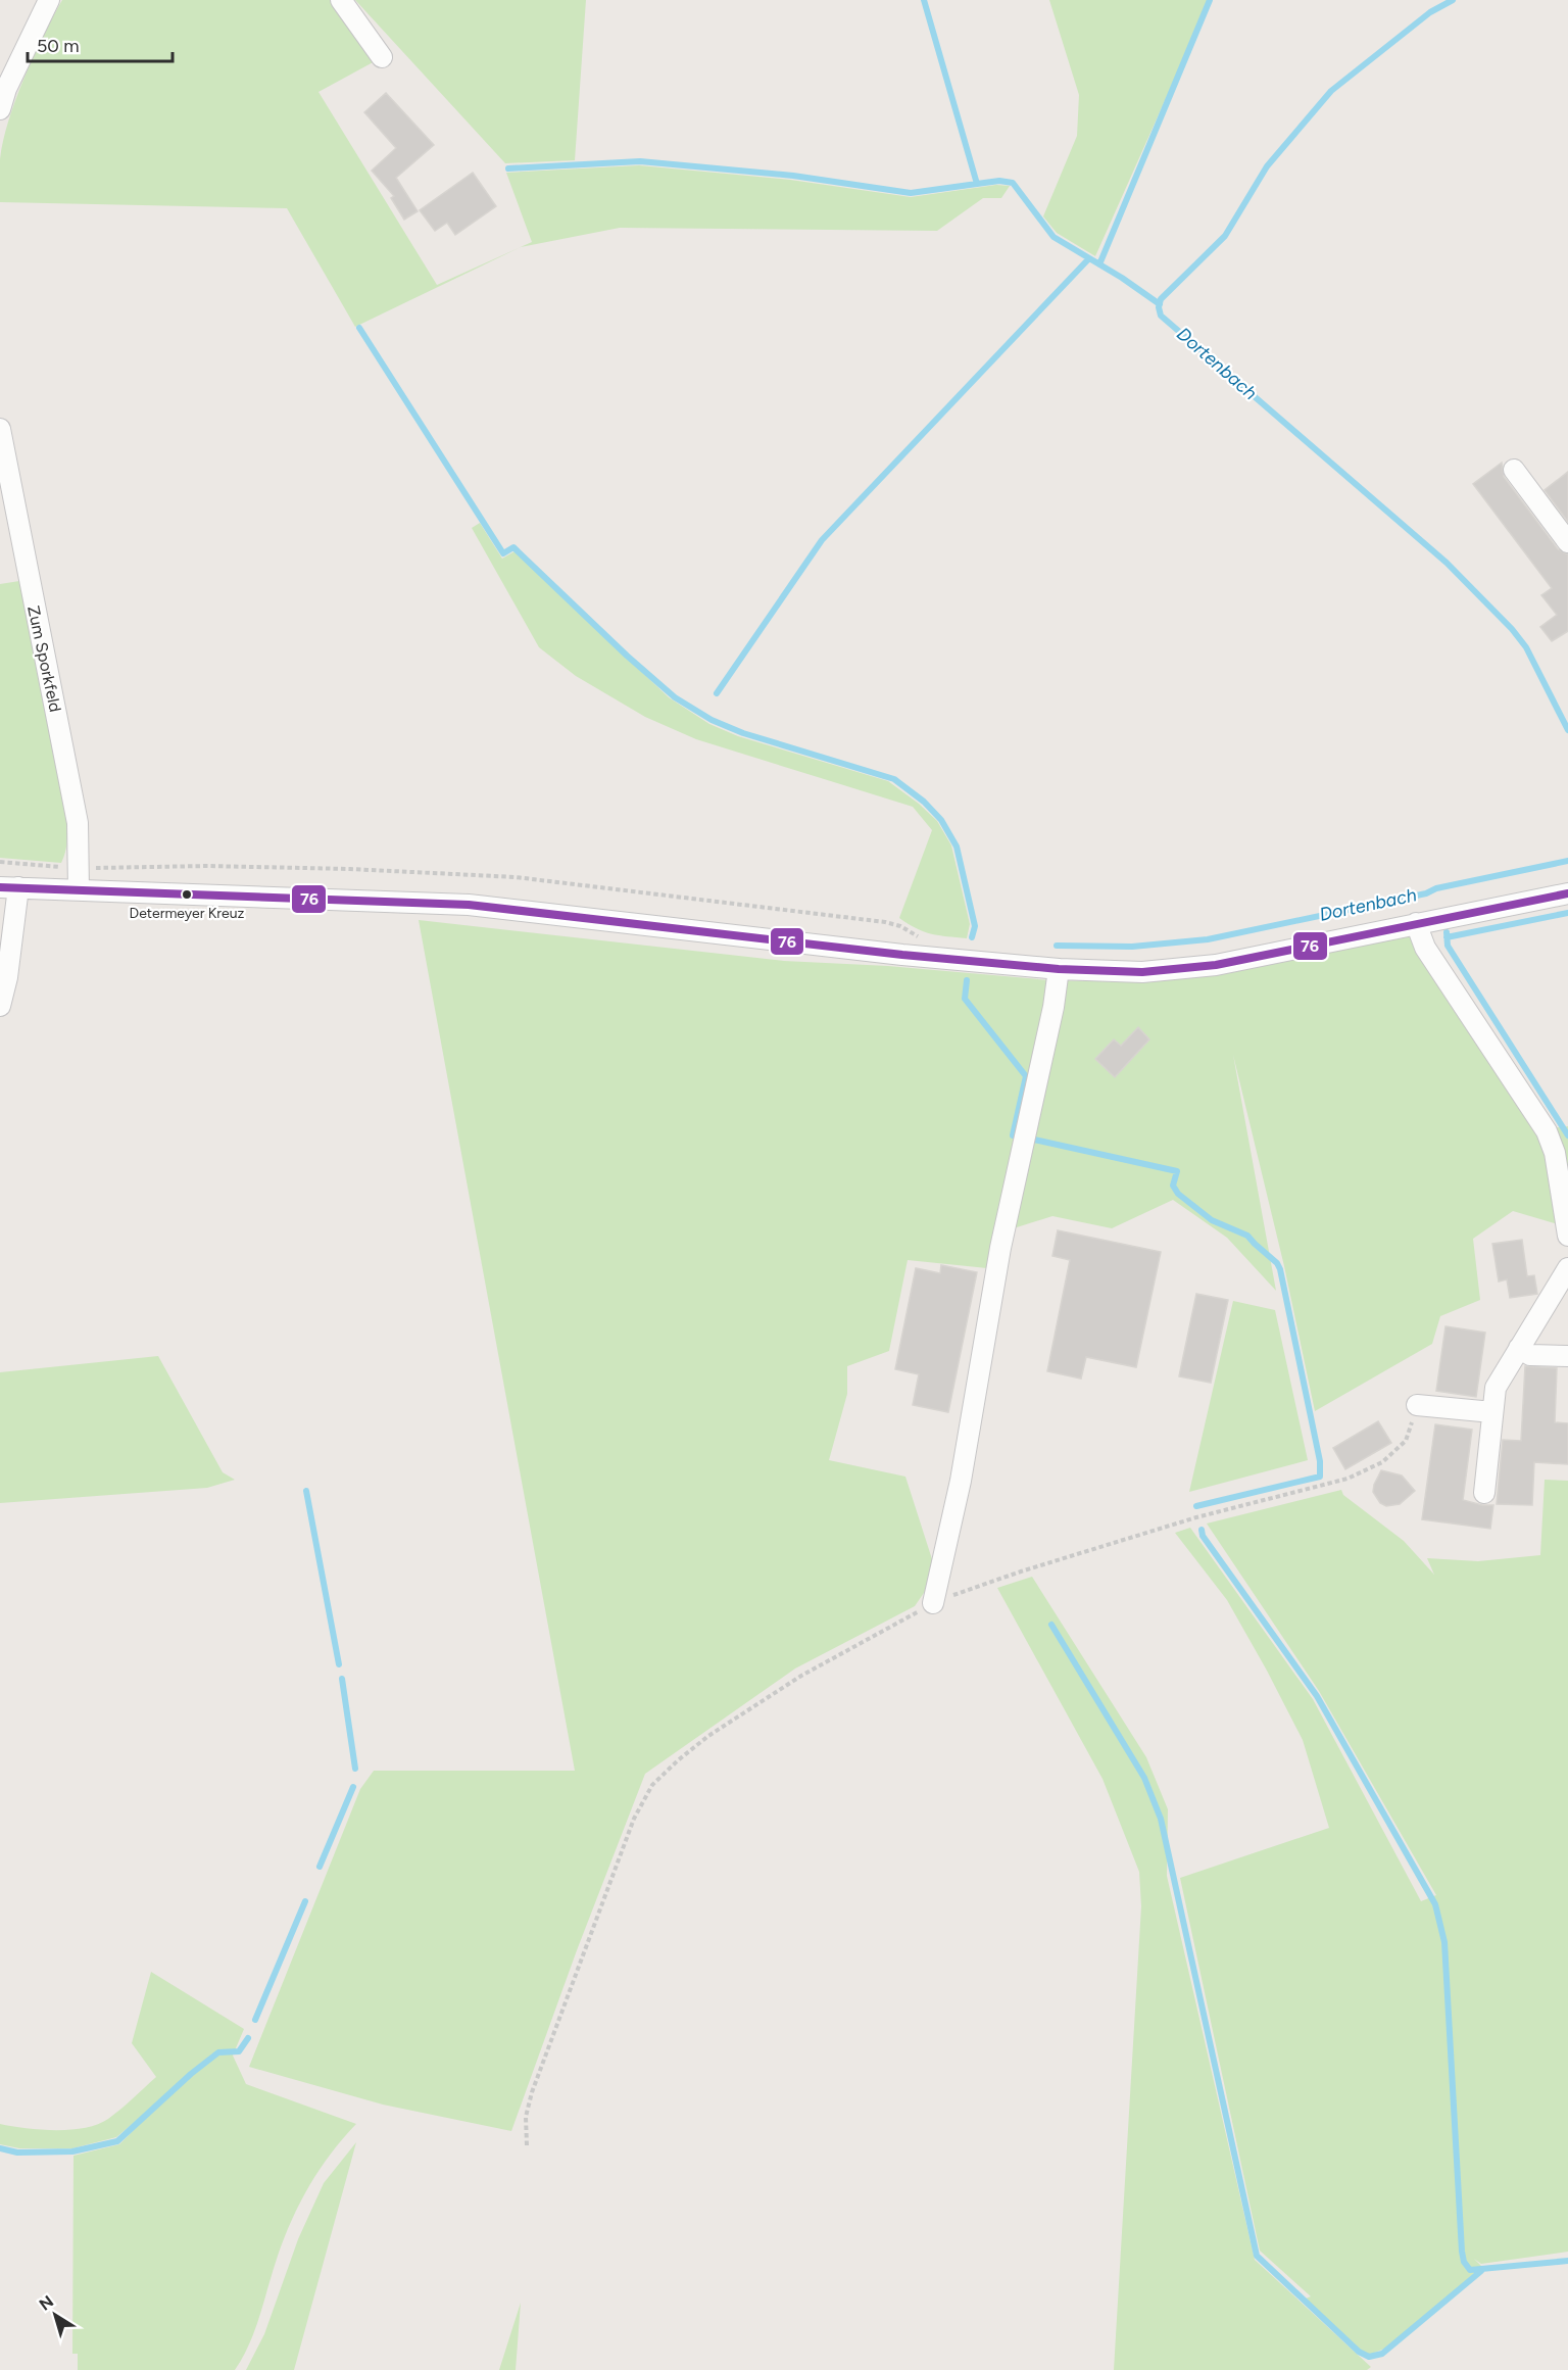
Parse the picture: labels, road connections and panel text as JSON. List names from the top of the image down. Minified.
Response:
{"streets":{"street":["Zum Sporkfeld"]},"water":["Dortenbach"],"places":["Determeyer Kreuz"],"lines":["transit line 76"],"scale_bar":"50 m","north":"top left"}
